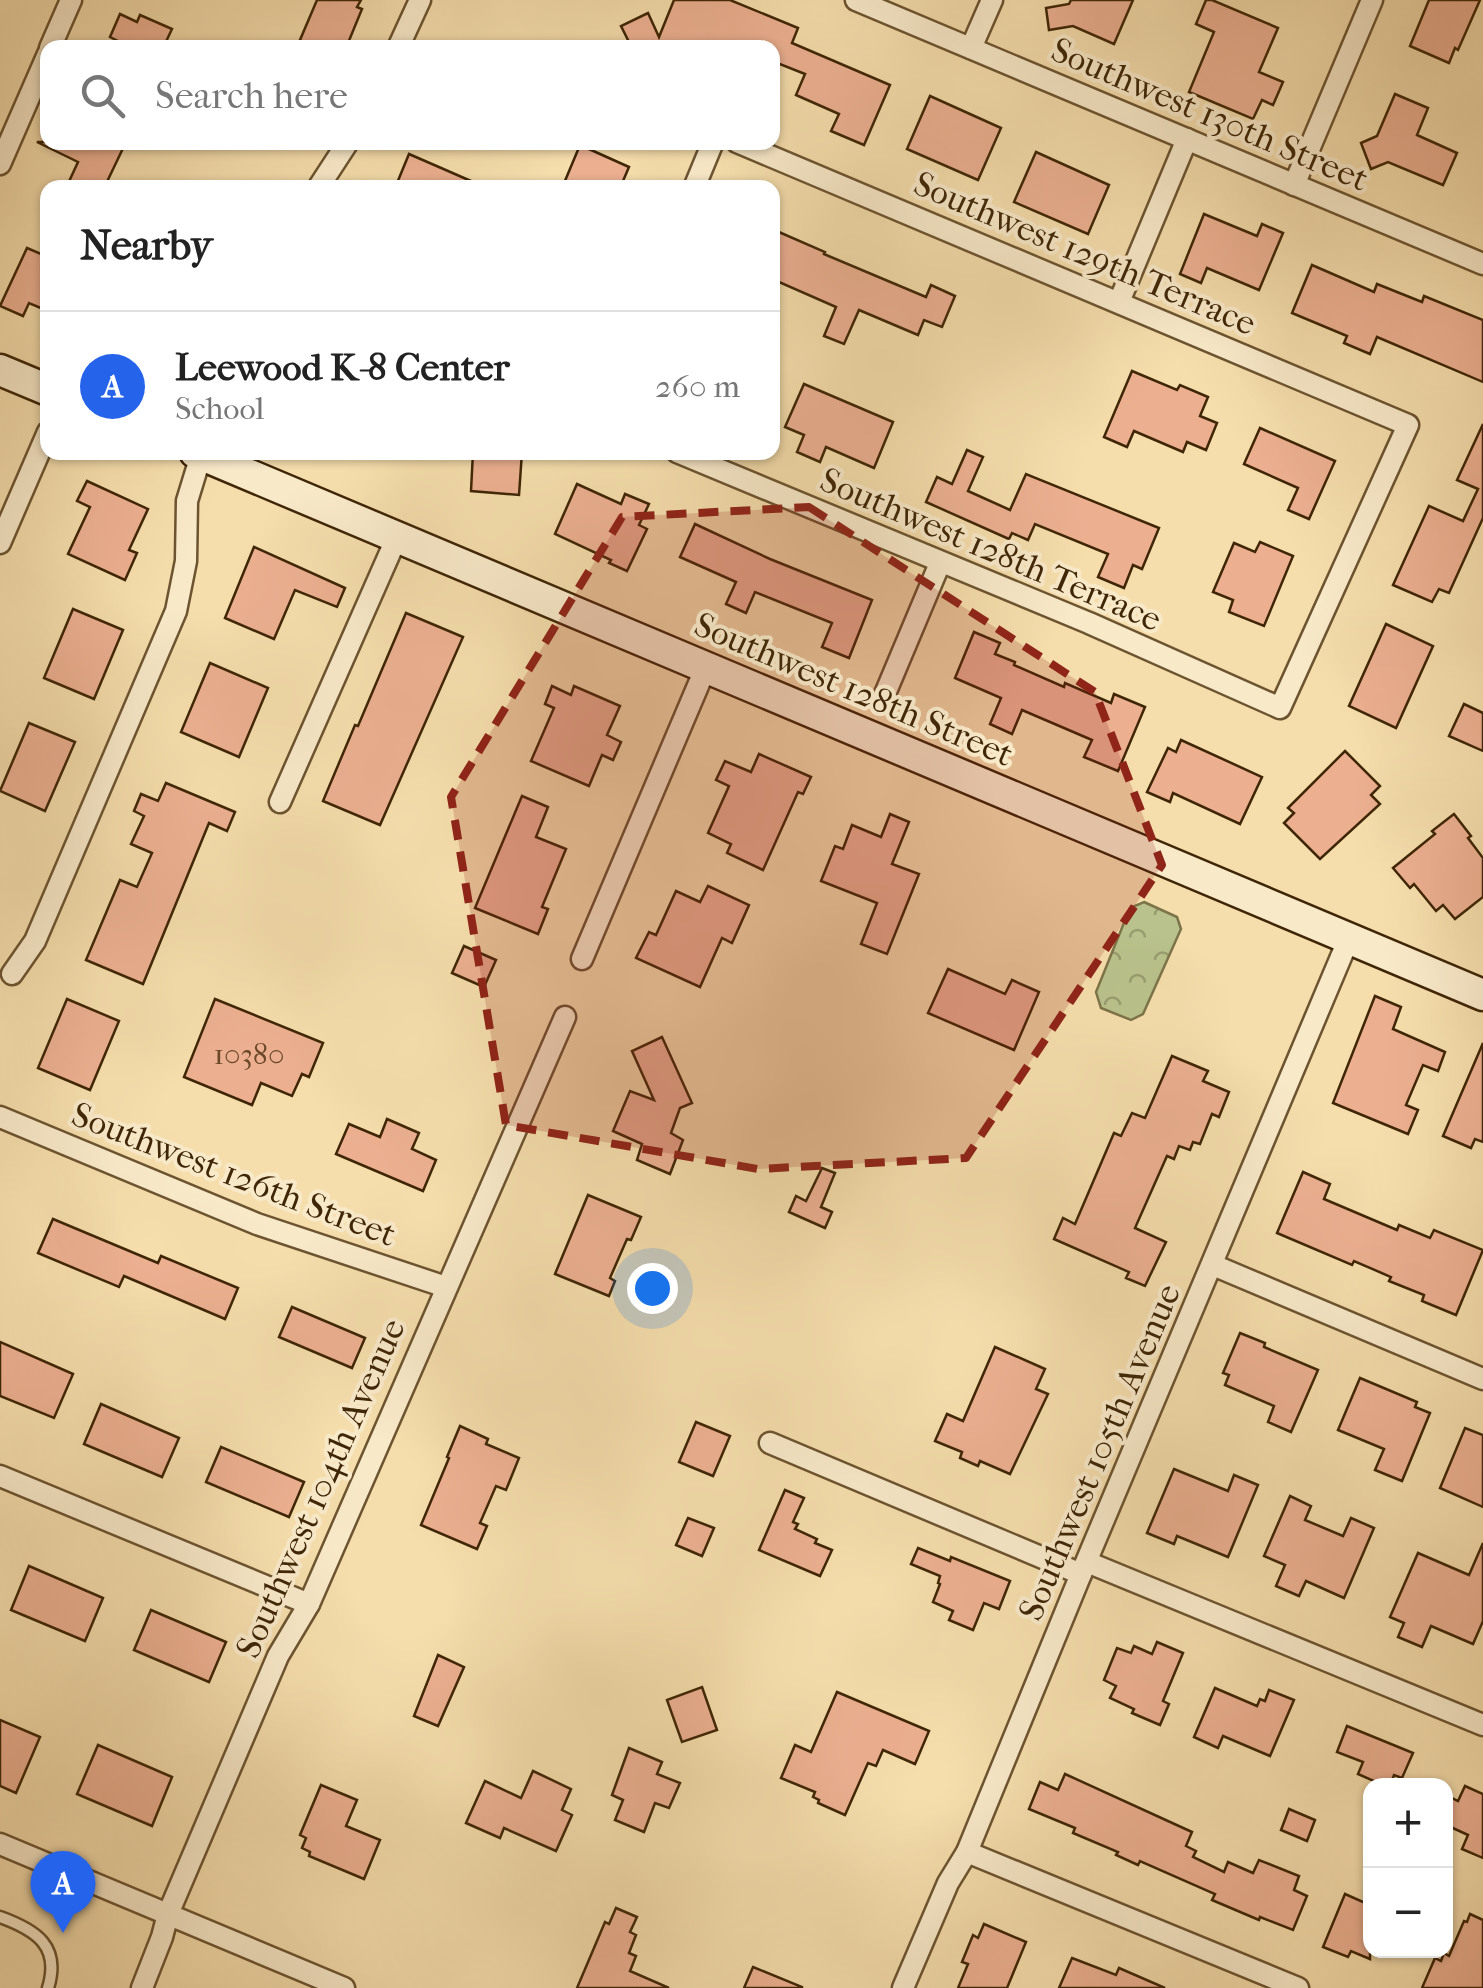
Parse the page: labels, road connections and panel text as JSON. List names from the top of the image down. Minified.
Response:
{"streets":{"street":["Southwest 130th Street","Southwest 129th Terrace","Southwest 128th Terrace","Southwest 128th Street","Southwest 126th Street","Southwest 105th Avenue","Southwest 104th Avenue"]},"crossings":[["Southwest 129th Terrace","Southwest 128th Terrace"],["Southwest 128th Street","Southwest 105th Avenue"],["Southwest 126th Street","Southwest 104th Avenue"]],"house_numbers":["10380"],"page":{"search":"Search here","heading":"Nearby","list":[{"mark":"A","name":"Leewood K-8 Center","note":"School","value":"260 m"}],"map_buttons":["+","−"],"pins":"A"}}
